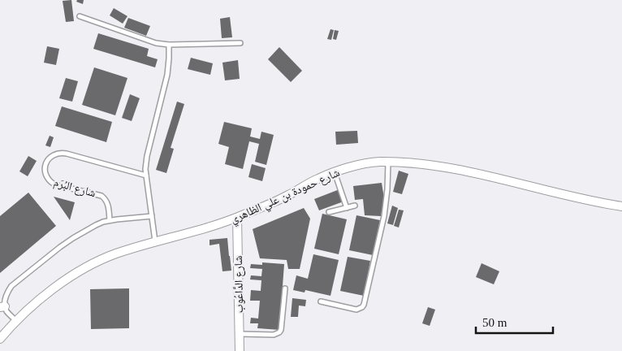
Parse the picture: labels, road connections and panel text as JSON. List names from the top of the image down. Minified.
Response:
{"streets":{"street":["شارع حمودة بن علي الظاهري","شارع الدَّاعُوب"],"lane":["شارع البُرَم"]},"crossings":[["شارع حمودة بن علي الظاهري","شارع الدَّاعُوب"]],"scale_bar":"50 m"}
